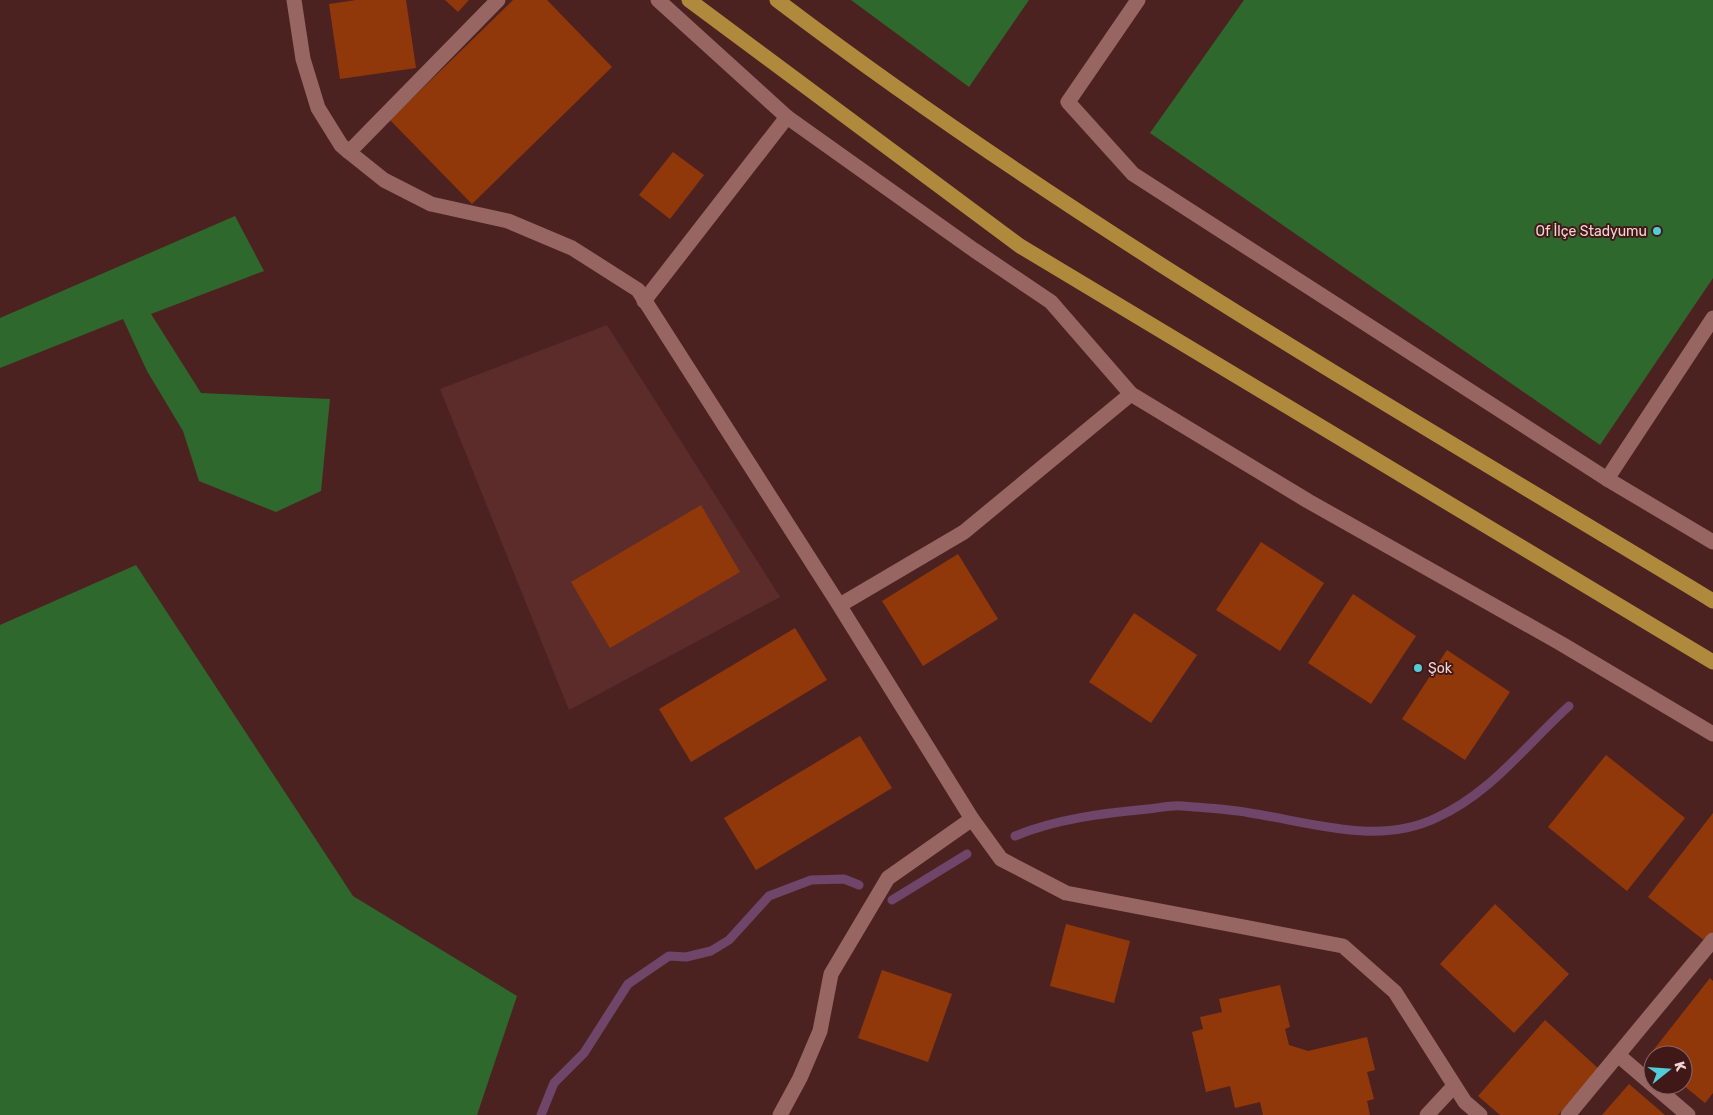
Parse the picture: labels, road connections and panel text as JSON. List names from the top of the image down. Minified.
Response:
{"places":["Of İlçe Stadyumu","Şok"],"north":"right"}
